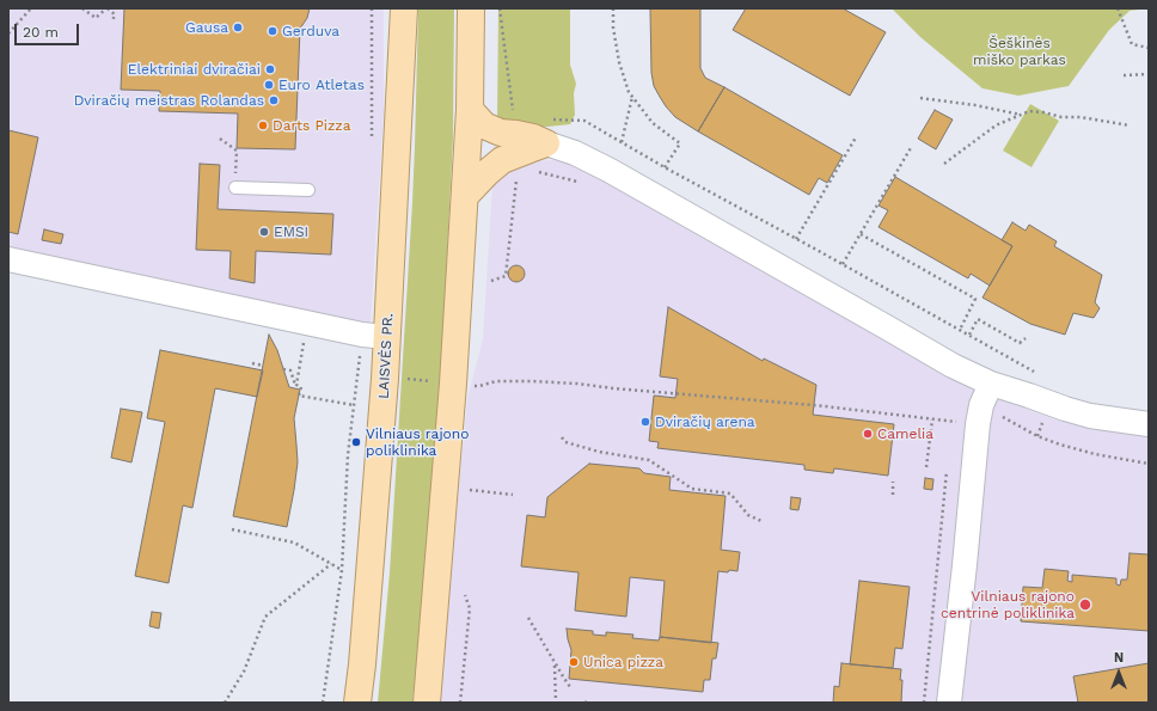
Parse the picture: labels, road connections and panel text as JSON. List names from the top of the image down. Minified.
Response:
{"streets":{"main road":["LAISVĖS PR."]},"parks":["Šeškinės miško parkas"],"places":["Gausa","Gerduva","Elektriniai dviračiai","Euro Atletas","Dviračių meistras Rolandas","Darts Pizza","EMSI","Dviračių arena","Camelia","Vilniaus rajono poliklinika","Vilniaus rajono centrinė poliklinika","Unica pizza"],"scale_bar":"20 m","north":"top"}
